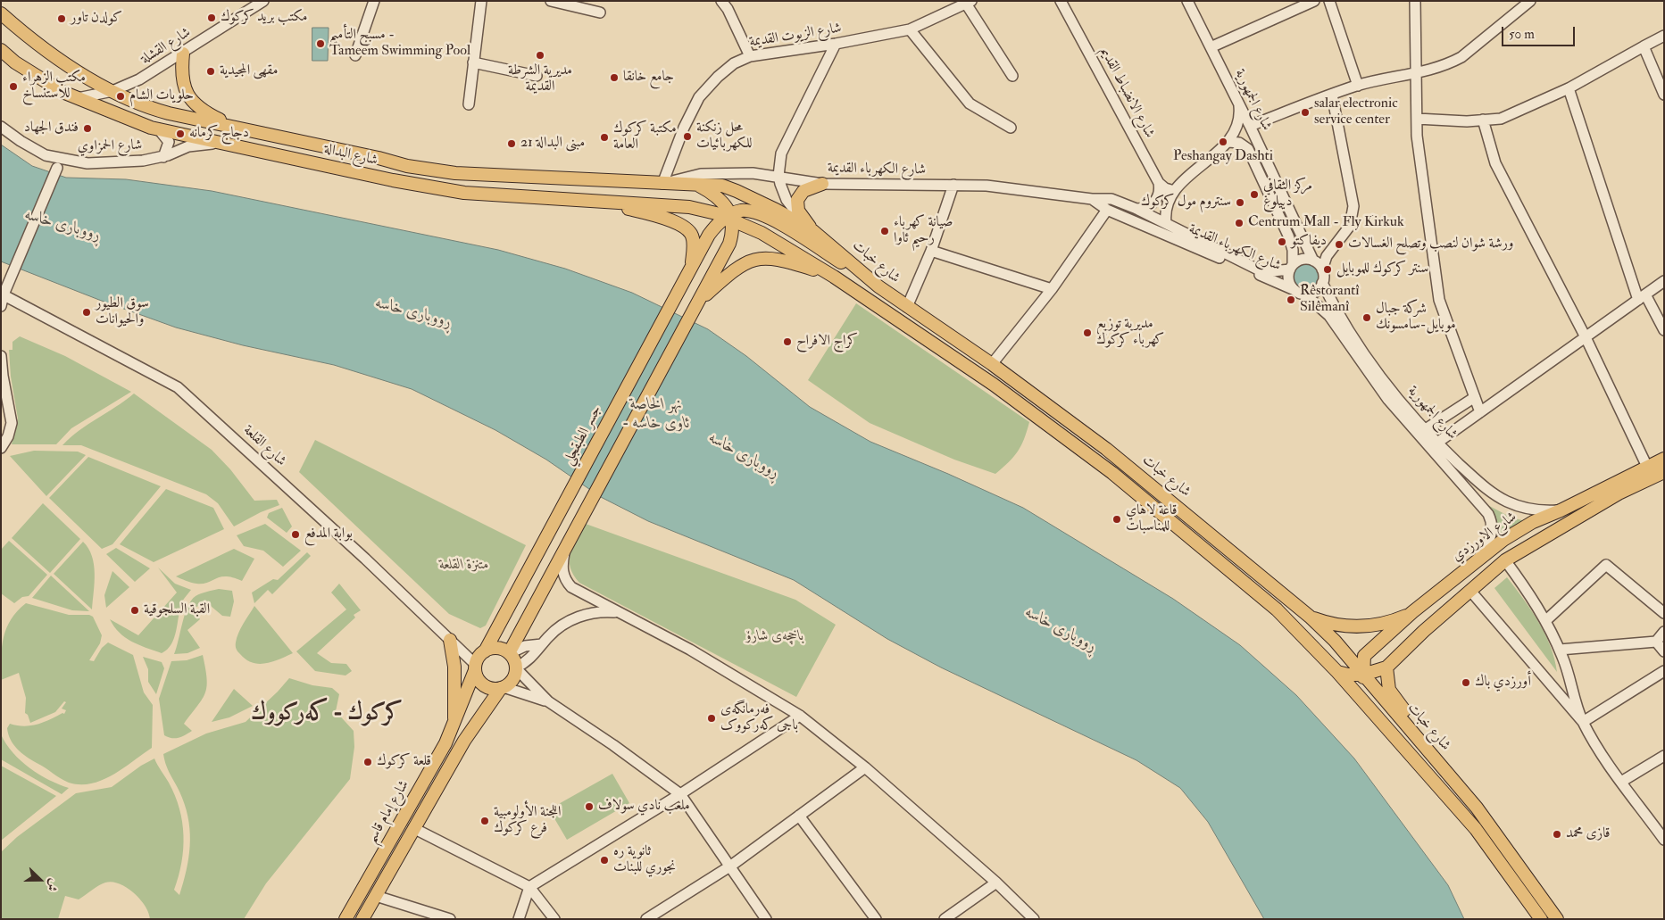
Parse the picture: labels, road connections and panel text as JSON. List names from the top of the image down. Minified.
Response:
{"streets":{"main road":["شارع البدالة","شارع خبات","جسر الطبقجلي","شارع الاورزدي","شارع إمام قاسم"],"street":["شارع الزيوت القديمة","شارع القشلة","شارع الانضباط القديم","شارع الجمهورية","شارع الحمزاوي","شارع الكهرباء القديمة","شارع القلعة"]},"crossings":[["شارع الزيوت القديمة","شارع البدالة"],["شارع الزيوت القديمة","شارع الكهرباء القديمة"],["شارع الزيوت القديمة","شارع خبات"],["شارع القشلة","شارع البدالة"],["شارع الجمهورية","شارع الكهرباء القديمة"],["شارع الجمهورية","شارع الاورزدي"],["شارع الحمزاوي","شارع البدالة"],["شارع البدالة","شارع الكهرباء القديمة"],["شارع البدالة","شارع خبات"],["شارع البدالة","جسر الطبقجلي"],["شارع الكهرباء القديمة","شارع خبات"],["شارع خبات","شارع الاورزدي"],["جسر الطبقجلي","شارع القلعة"],["جسر الطبقجلي","شارع إمام قاسم"],["شارع القلعة","شارع إمام قاسم"]],"districts":["كركوك - کەرکووك"],"water":["ڕووباری خاسە","نهر الخاصة - ئاوی خاسە"],"parks":["متنزة القلعة","باخچەی شارۆ"],"places":["مكتب بريد كركوك","کولدن تاور","مسبح التأميم - Tameem Swimming Pool","مديرية الشرطة القديمة","مقهى المجيدية","جامع خانقا","مكتب الزهراء للاستنساخ","حلويات الشام","salar electronic service center","فندق الجهاد","دجاج کرمانە","محل زنكنة للكهربائيات","مكتبة كركوك العامة","Peshangay Dashti","مبنى البدالة 21","مركز الثقافي دييلوغ","سنتروم مول كركوك","Centrum Mall - Fly Kirkuk","صيانة كهرباء رحيم ئاوا","ديفاكتو","ورشة شوان لنصب وتصلح الغسالات","سنتر كركوك للموبايل","Rêstorantî Silêmanî","سوق الطيور والحيوانات","شركة جبال موبايل-سامسونك","مديرية توزيع كهرباء كركوك","كراج الافراح","قاعة لاهاي للمناسبات","بوابة المدفع","القبة السلجوقية","أورزدي باك","فەرمانگەی باجی کەرکووک","قلعة كركوك","ملعب نادي سولاف","اللجنة الأولومبية فرع كركوك","قازی محمد","ثانوية ره نجوري للبنات"],"scale_bar":"50 m","north":"right"}
